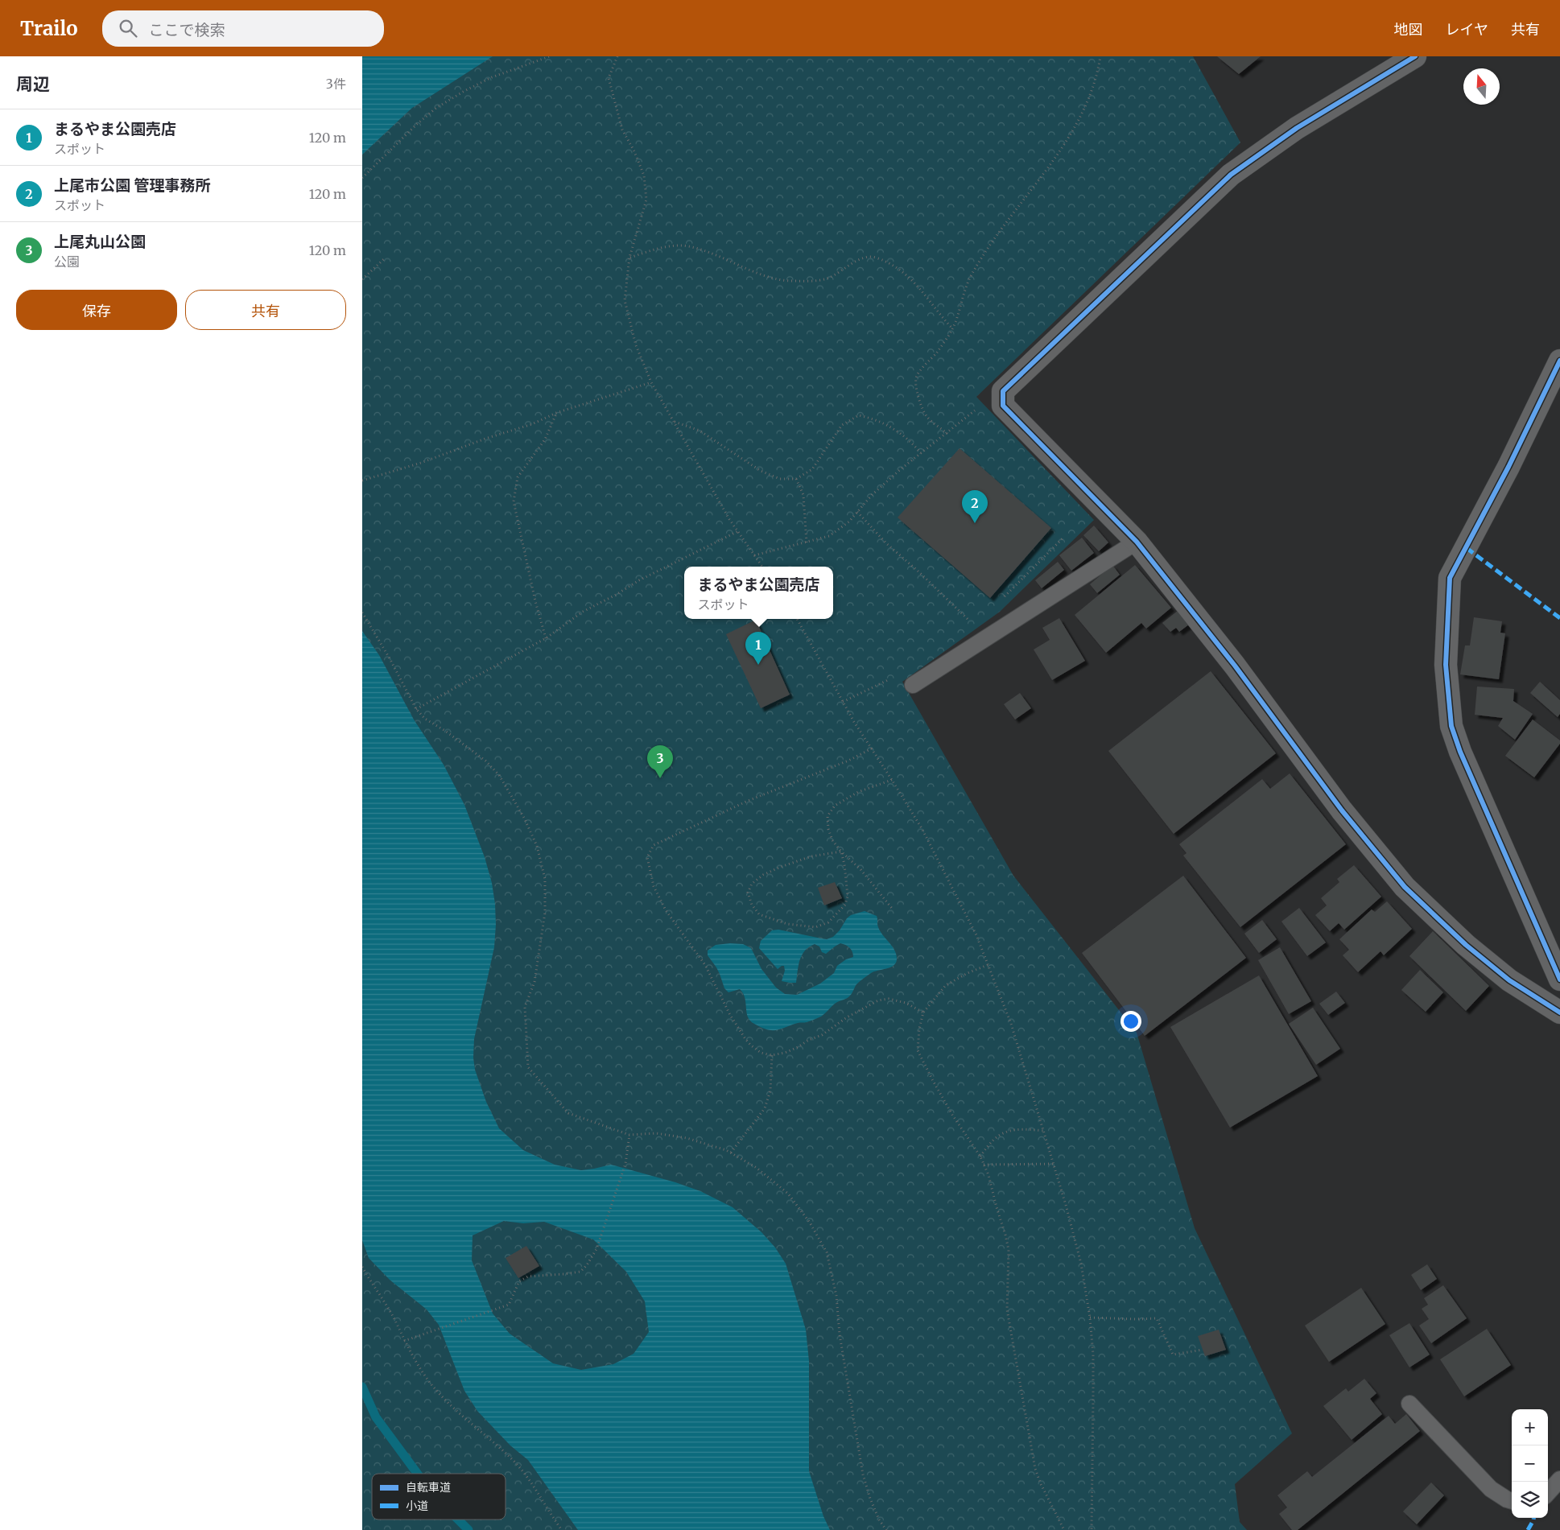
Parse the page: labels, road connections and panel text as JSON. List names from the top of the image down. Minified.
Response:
{"legend":["自転車道","小道"],"north":"top","page":{"header":"Trailo","search":"ここで検索","nav":["地図","レイヤ","共有"],"heading":["周辺","3件"],"list":[{"mark":"1","name":"まるやま公園売店","note":"スポット","value":"120 m"},{"mark":"2","name":"上尾市公園 管理事務所","note":"スポット","value":"120 m"},{"mark":"3","name":"上尾丸山公園","note":"公園","value":"120 m"}],"buttons":["保存","共有"],"pins":["2","1","3"],"popup":["まるやま公園売店","スポット"],"map_buttons":["+","−"]}}
